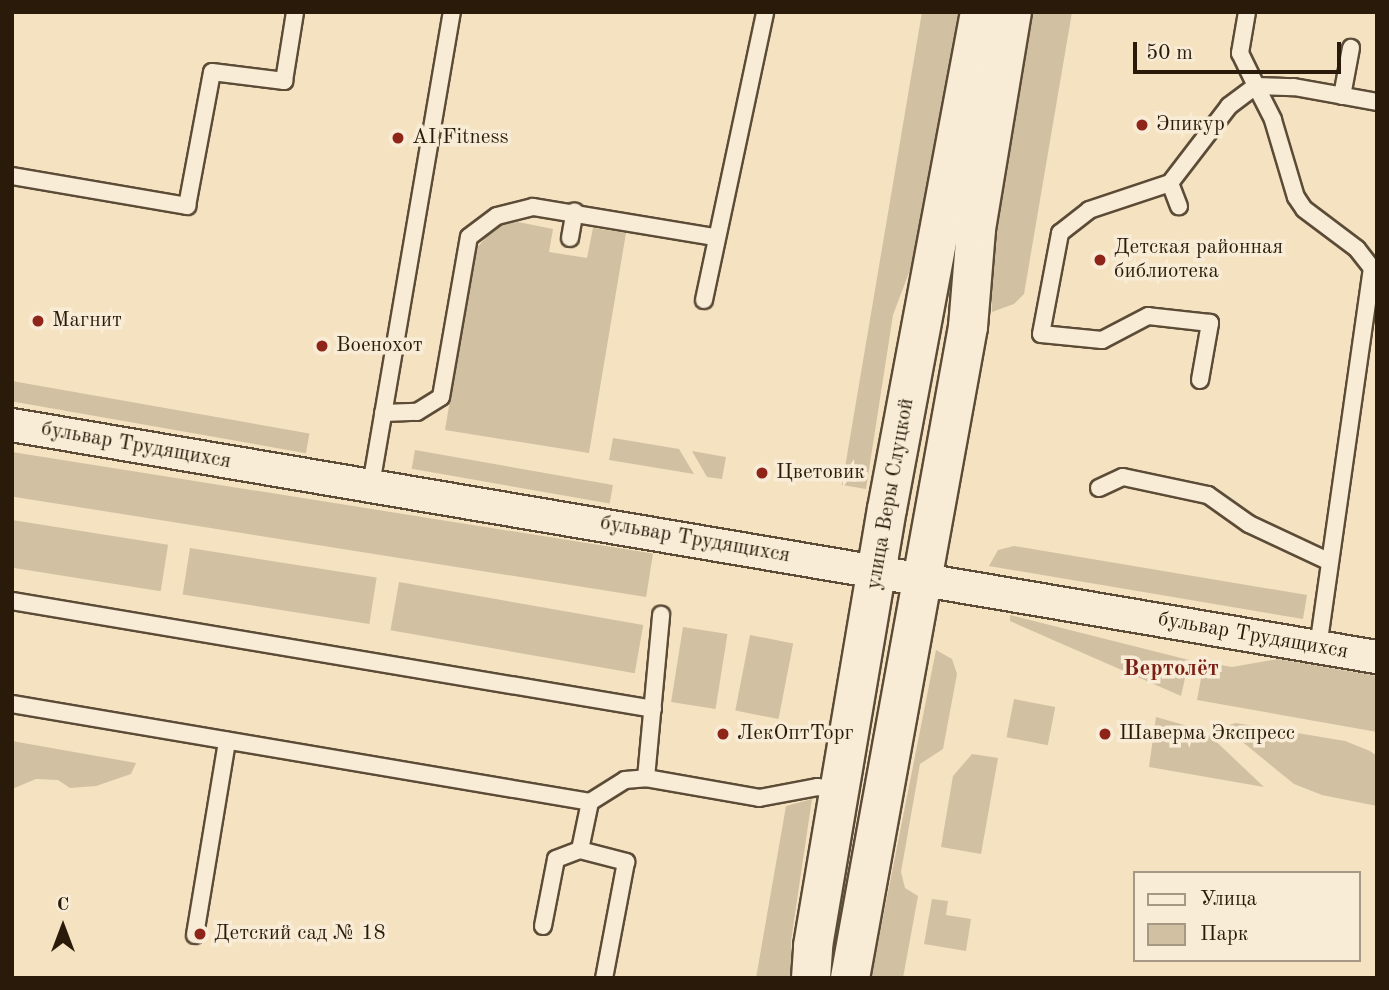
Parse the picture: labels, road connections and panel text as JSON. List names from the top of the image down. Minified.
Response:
{"streets":{"street":["бульвар Трудящихся","улица Веры Слуцкой"]},"crossings":[["бульвар Трудящихся","улица Веры Слуцкой"]],"districts":["Вертолёт"],"places":["Эпикур","AI Fitness","Детская районная библиотека","Магнит","Военохот","Цветовик","ЛекОптТорг","Шаверма Экспресс","Детский сад № 18"],"legend":["Улица","Парк"],"scale_bar":"50 m","north":"top"}
